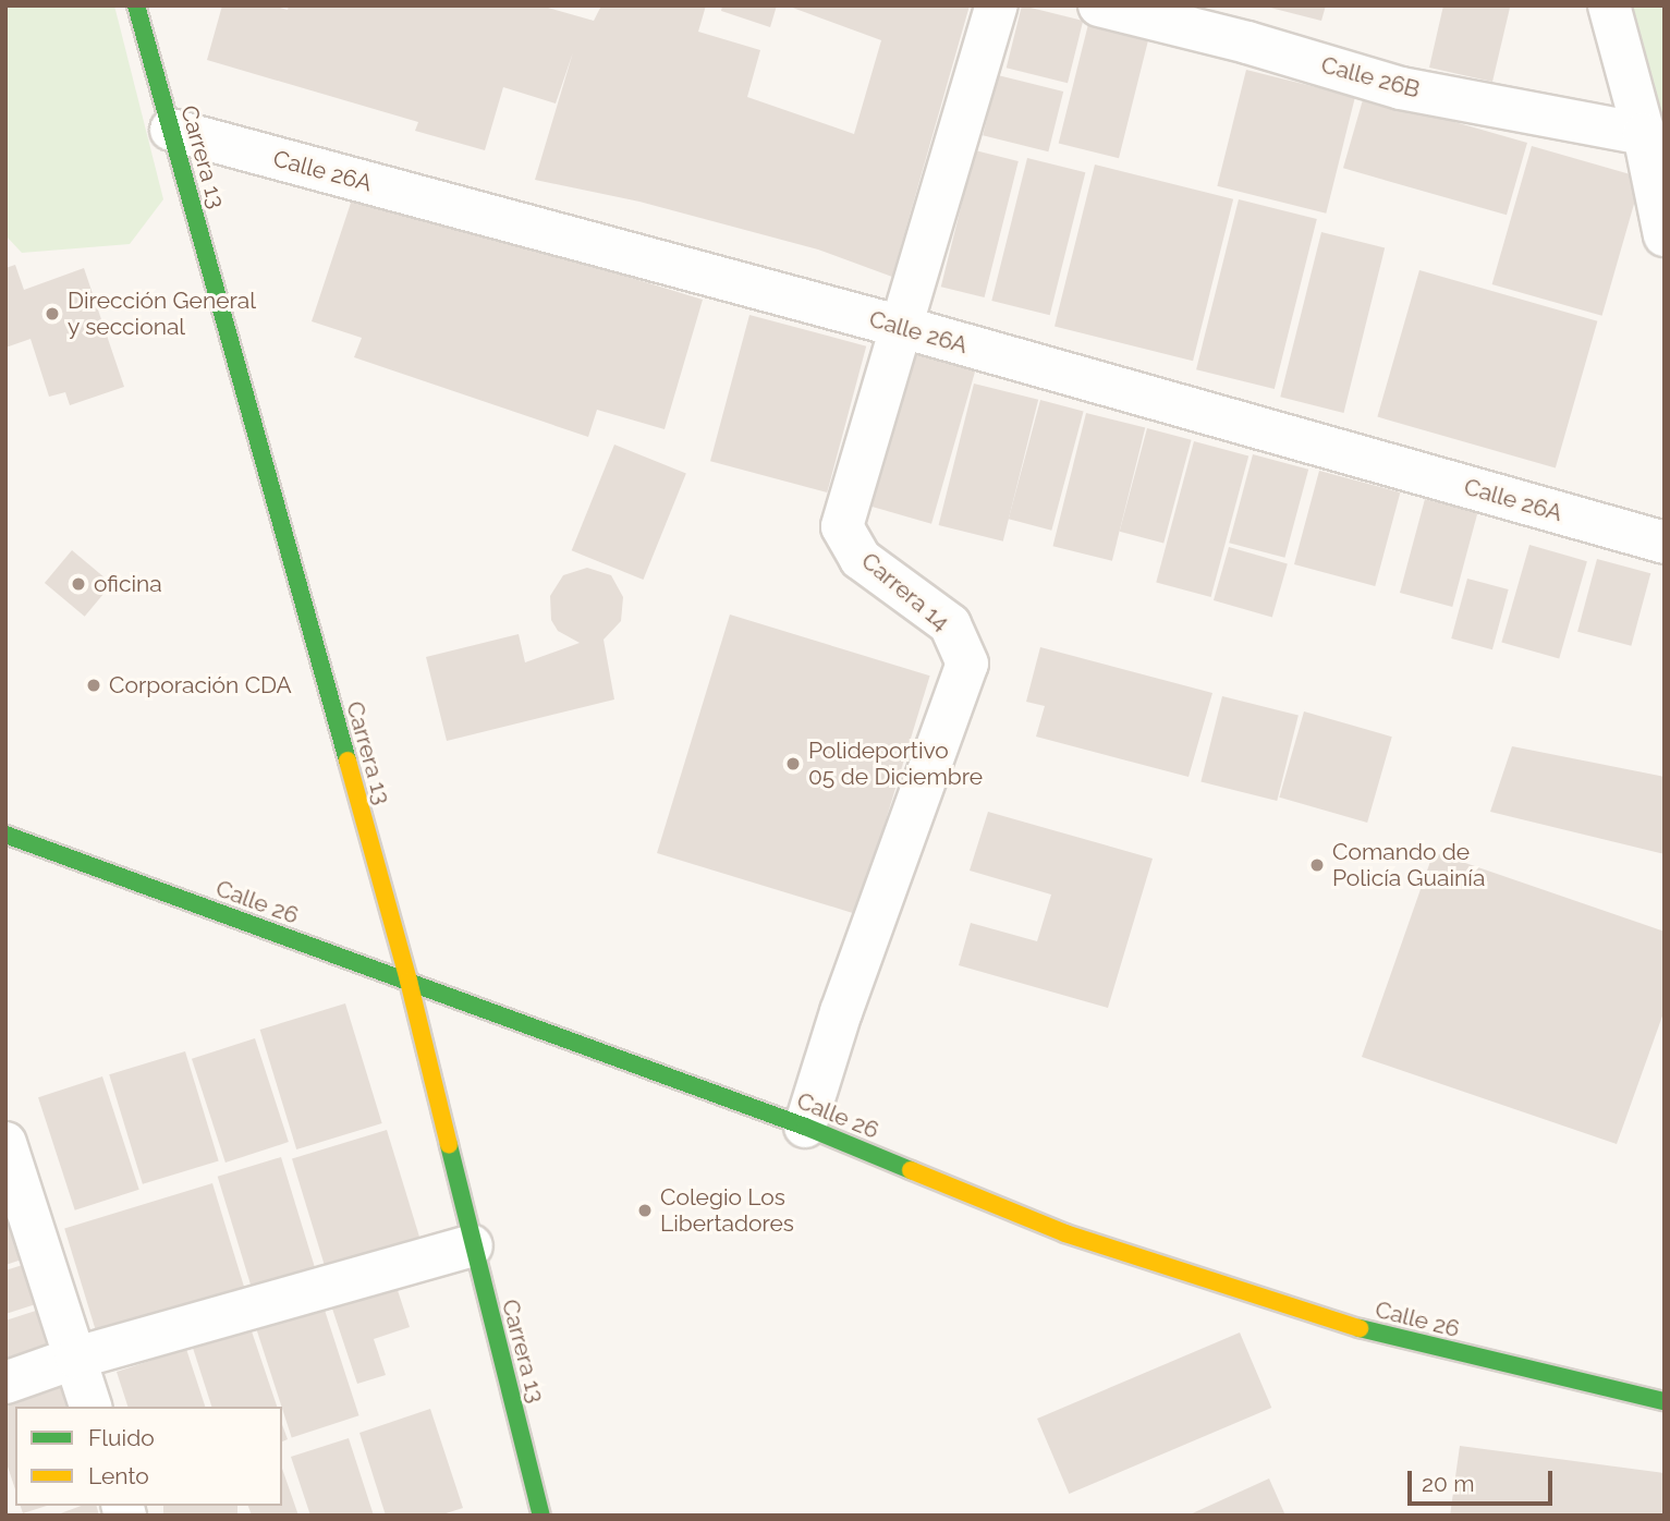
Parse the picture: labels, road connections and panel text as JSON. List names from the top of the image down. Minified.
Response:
{"streets":{"street":["Calle 26B","Carrera 13","Calle 26A","Carrera 14","Calle 26"]},"crossings":[["Carrera 13","Calle 26A"],["Carrera 13","Calle 26"],["Calle 26A","Carrera 14"],["Carrera 14","Calle 26"]],"places":["Dirección General y seccional","oficina","Corporación CDA","Polideportivo 05 de Diciembre","Comando de Policía Guainía","Colegio Los Libertadores"],"legend":["Fluido","Lento"],"scale_bar":"20 m"}
